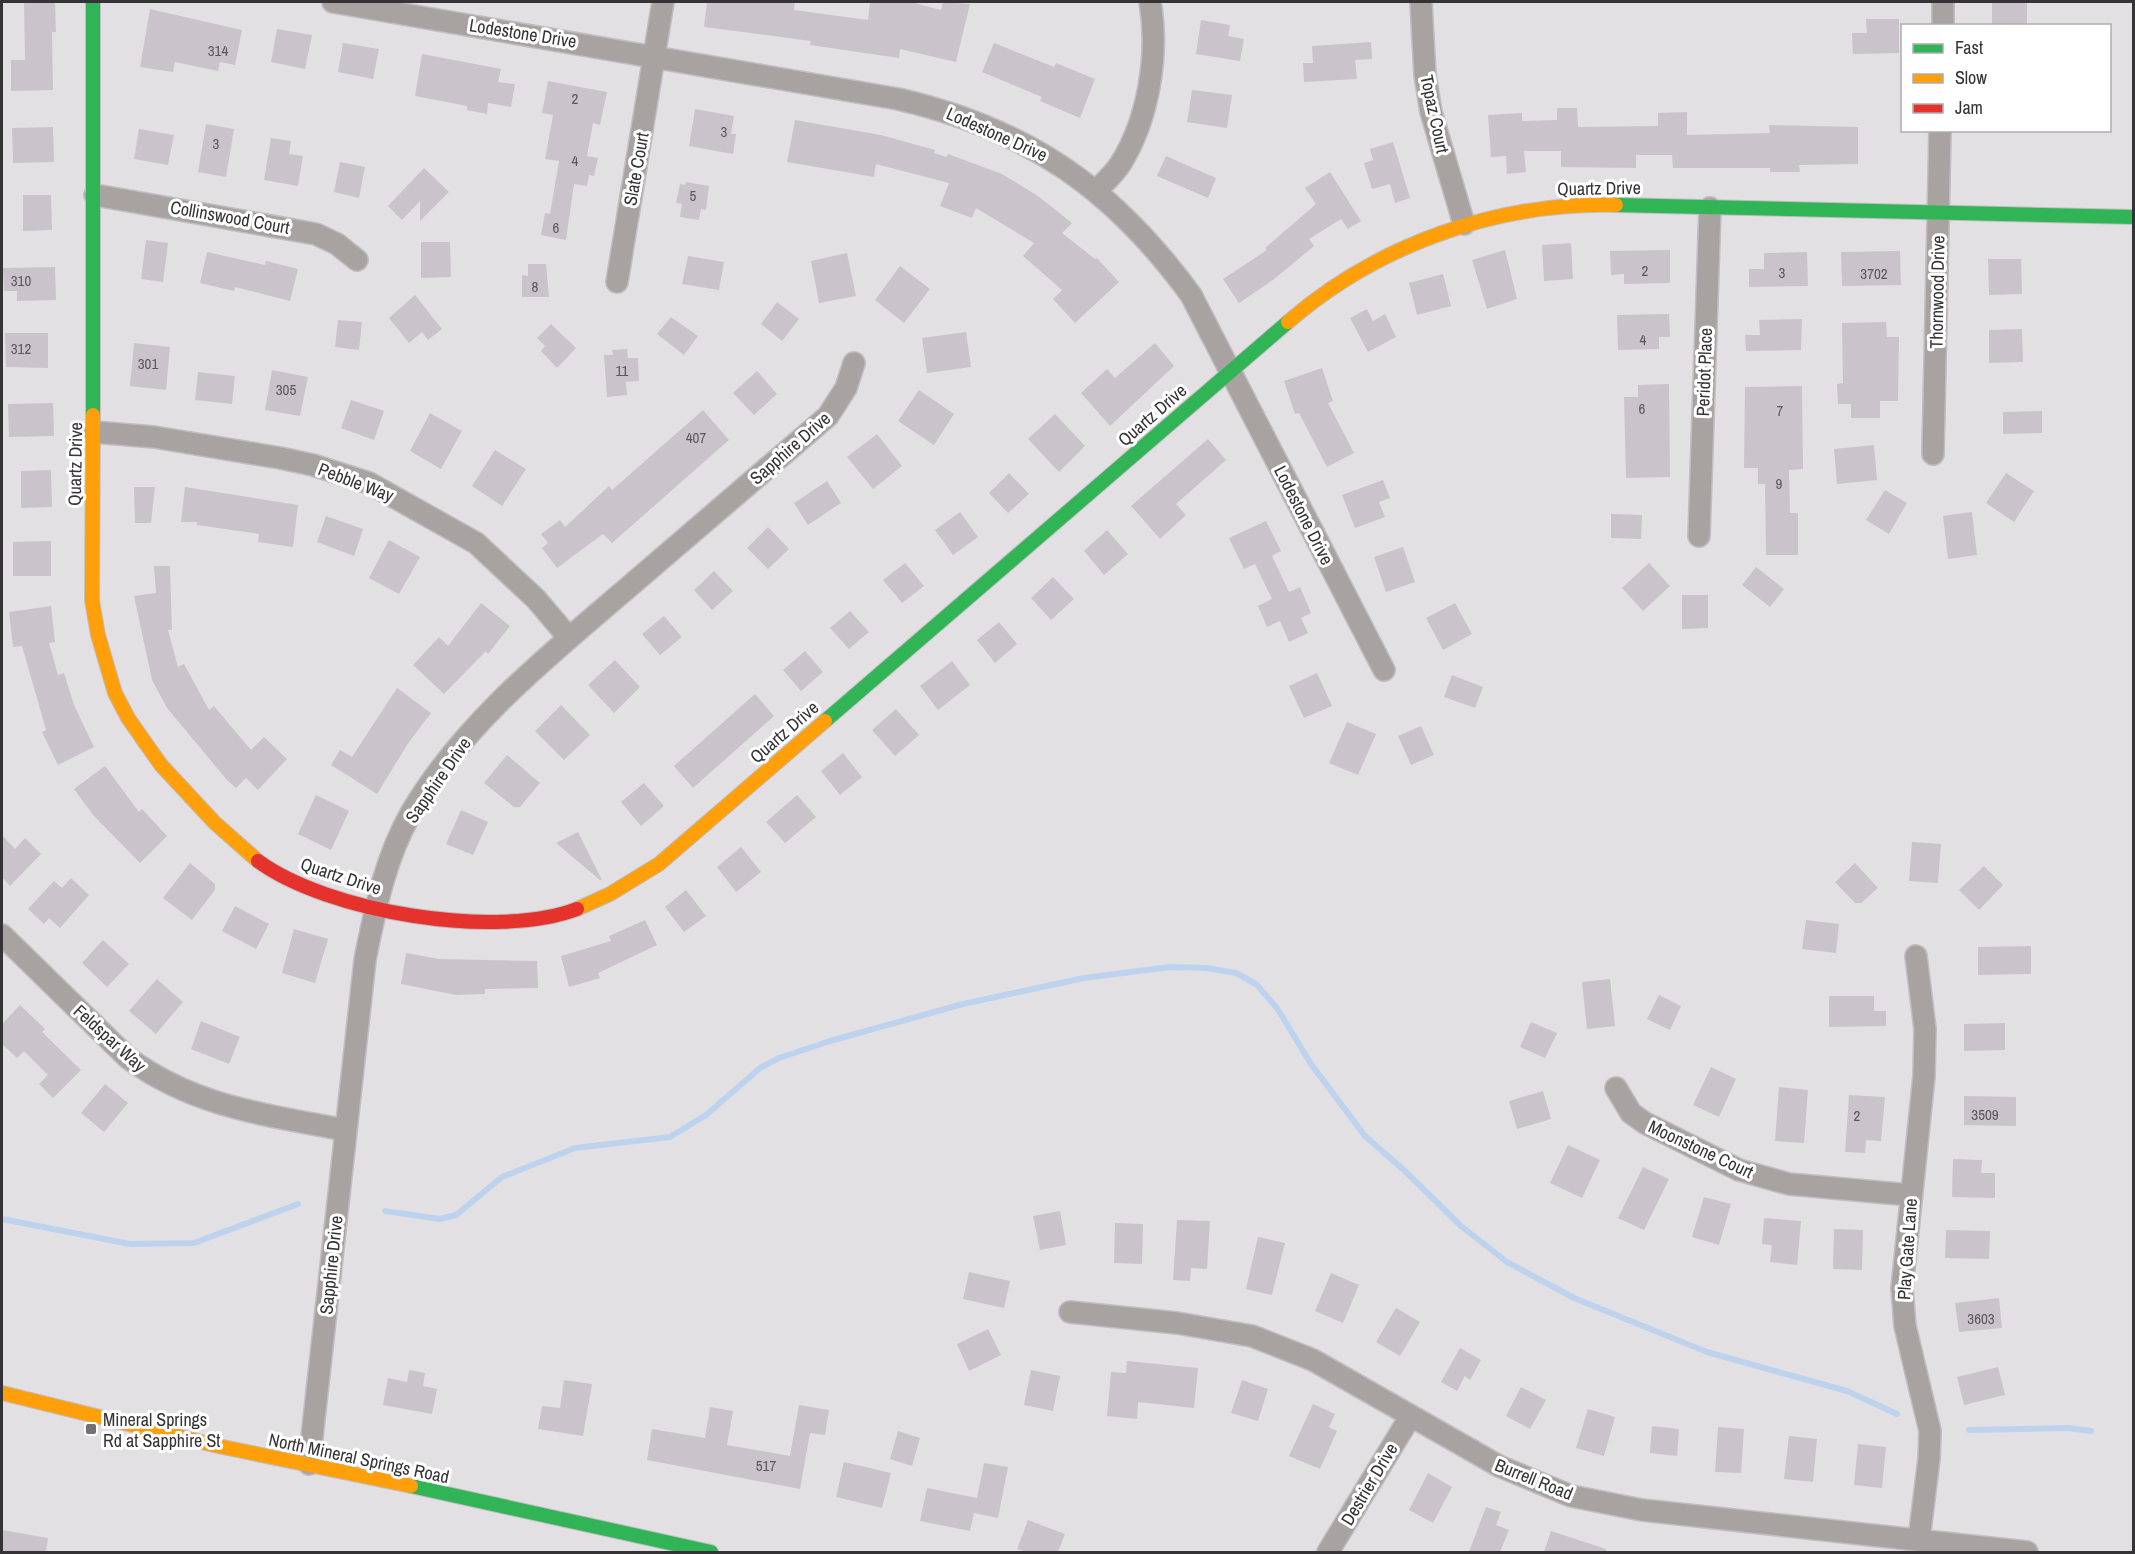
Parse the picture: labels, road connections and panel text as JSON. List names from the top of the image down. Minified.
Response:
{"streets":{"street":["Lodestone Drive","Topaz Court","Slate Court","Quartz Drive","Collinswood Court","Thornwood Drive","Peridot Place","Sapphire Drive","Pebble Way","Feldspar Way","Moonstone Court","Play Gate Lane","North Mineral Springs Road","Burrell Road","Destrier Drive"]},"crossings":[["Lodestone Drive","Slate Court"],["Lodestone Drive","Quartz Drive"],["Topaz Court","Quartz Drive"],["Quartz Drive","Collinswood Court"],["Quartz Drive","Thornwood Drive"],["Quartz Drive","Peridot Place"],["Quartz Drive","Sapphire Drive"],["Quartz Drive","Pebble Way"],["Sapphire Drive","Pebble Way"],["Sapphire Drive","Feldspar Way"],["Sapphire Drive","North Mineral Springs Road"],["Moonstone Court","Play Gate Lane"],["Play Gate Lane","Burrell Road"],["Burrell Road","Destrier Drive"]],"places":{"transit":["Mineral Springs Rd at Sapphire St"]},"house_numbers":["314","2","3","3","4","5","6","2","3","3702","310","8","4","312","301","11","305","6","7","407","9","3509","2","3603","517"],"legend":["Fast","Slow","Jam"]}
